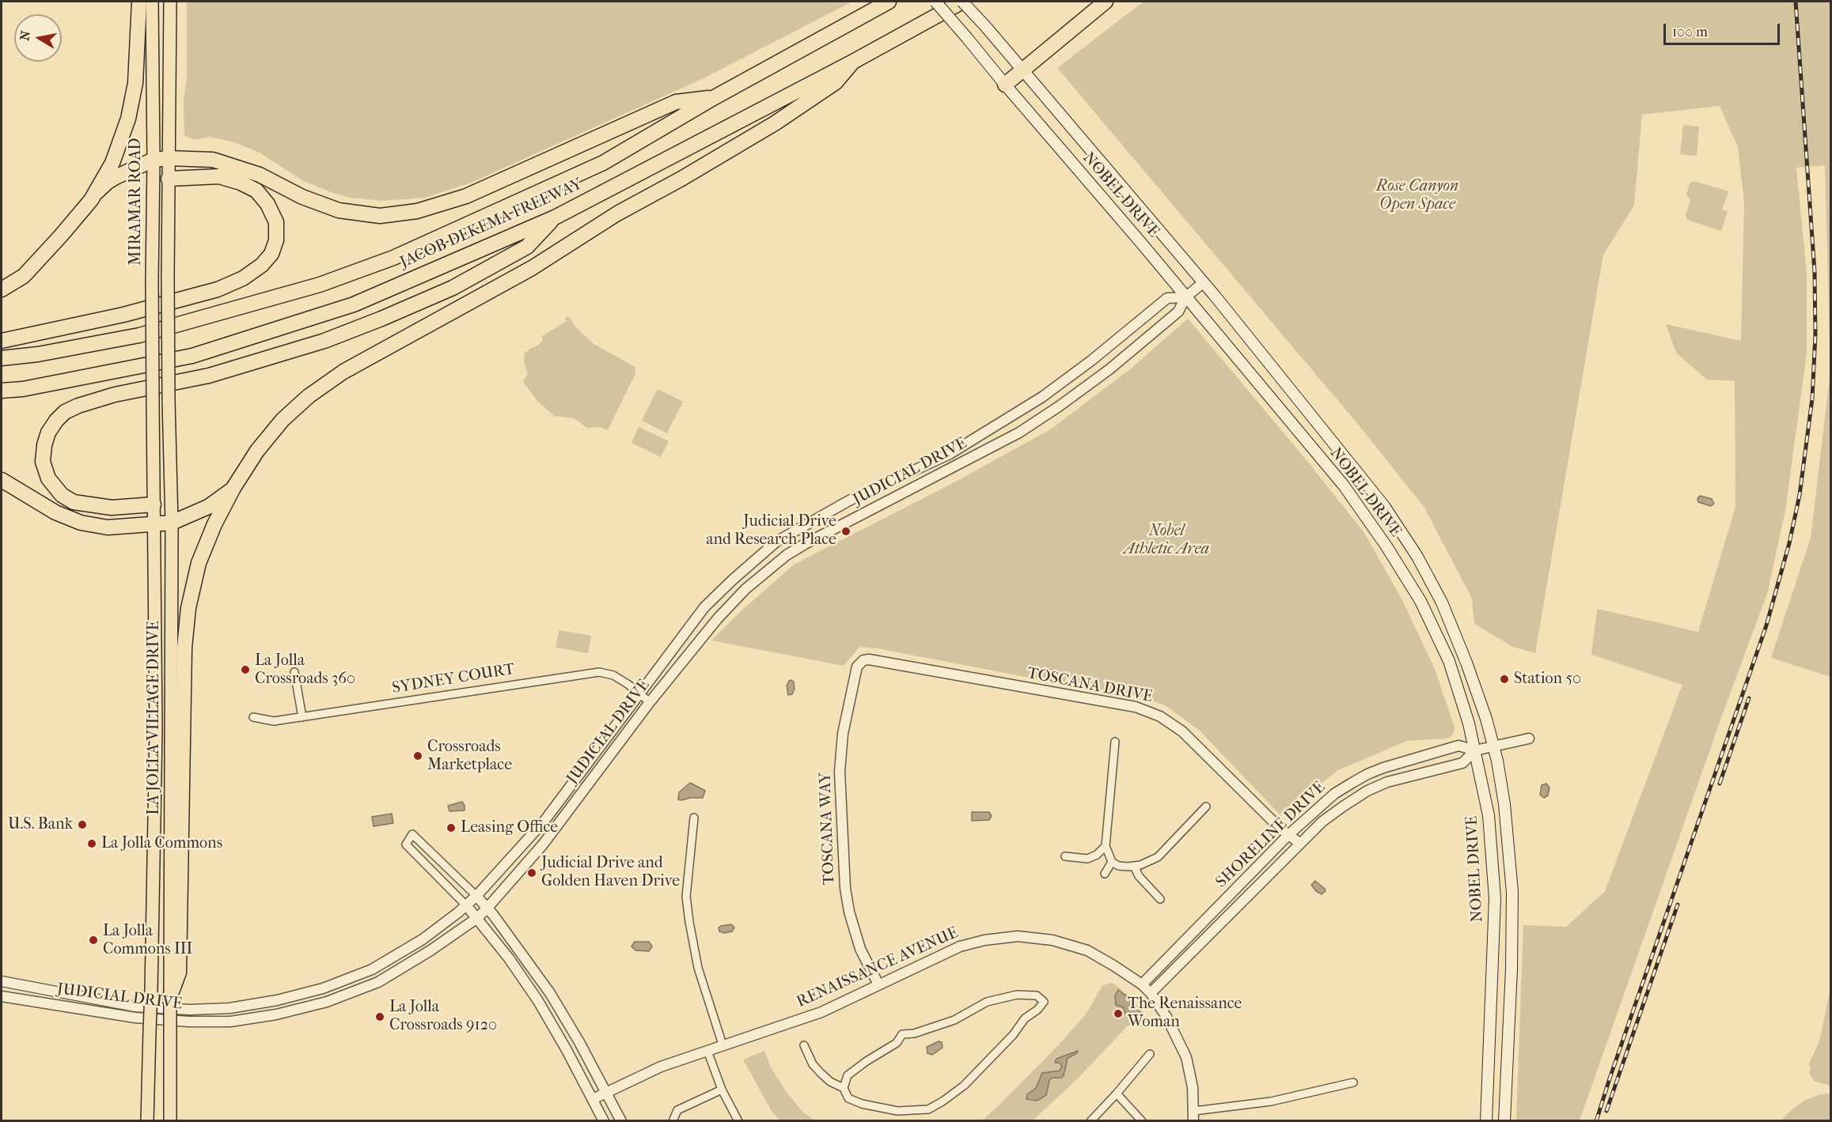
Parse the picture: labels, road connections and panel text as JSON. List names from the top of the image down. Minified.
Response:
{"streets":{"highway":["JACOB DEKEMA FREEWAY"],"main road":["NOBEL DRIVE","MIRAMAR ROAD","LA JOLLA VILLAGE DRIVE"],"street":["JUDICIAL DRIVE","SYDNEY COURT","TOSCANA DRIVE","TOSCANA WAY","SHORELINE DRIVE","RENAISSANCE AVENUE"]},"crossings":[["NOBEL DRIVE","JACOB DEKEMA FREEWAY"],["NOBEL DRIVE","JUDICIAL DRIVE"],["NOBEL DRIVE","SHORELINE DRIVE"],["MIRAMAR ROAD","LA JOLLA VILLAGE DRIVE"],["JUDICIAL DRIVE","SYDNEY COURT"],["TOSCANA DRIVE","TOSCANA WAY"],["TOSCANA DRIVE","SHORELINE DRIVE"],["TOSCANA WAY","RENAISSANCE AVENUE"],["SHORELINE DRIVE","RENAISSANCE AVENUE"]],"parks":["Rose Canyon Open Space","Nobel Athletic Area"],"places":["Judicial Drive and Research Place","La Jolla Crossroads 360","Station 50","Crossroads Marketplace","U.S. Bank","Leasing Office","La Jolla Commons","Judicial Drive and Golden Haven Drive","La Jolla Commons III","The Renaissance Woman","La Jolla Crossroads 9120"],"scale_bar":"100 m","north":"left"}
